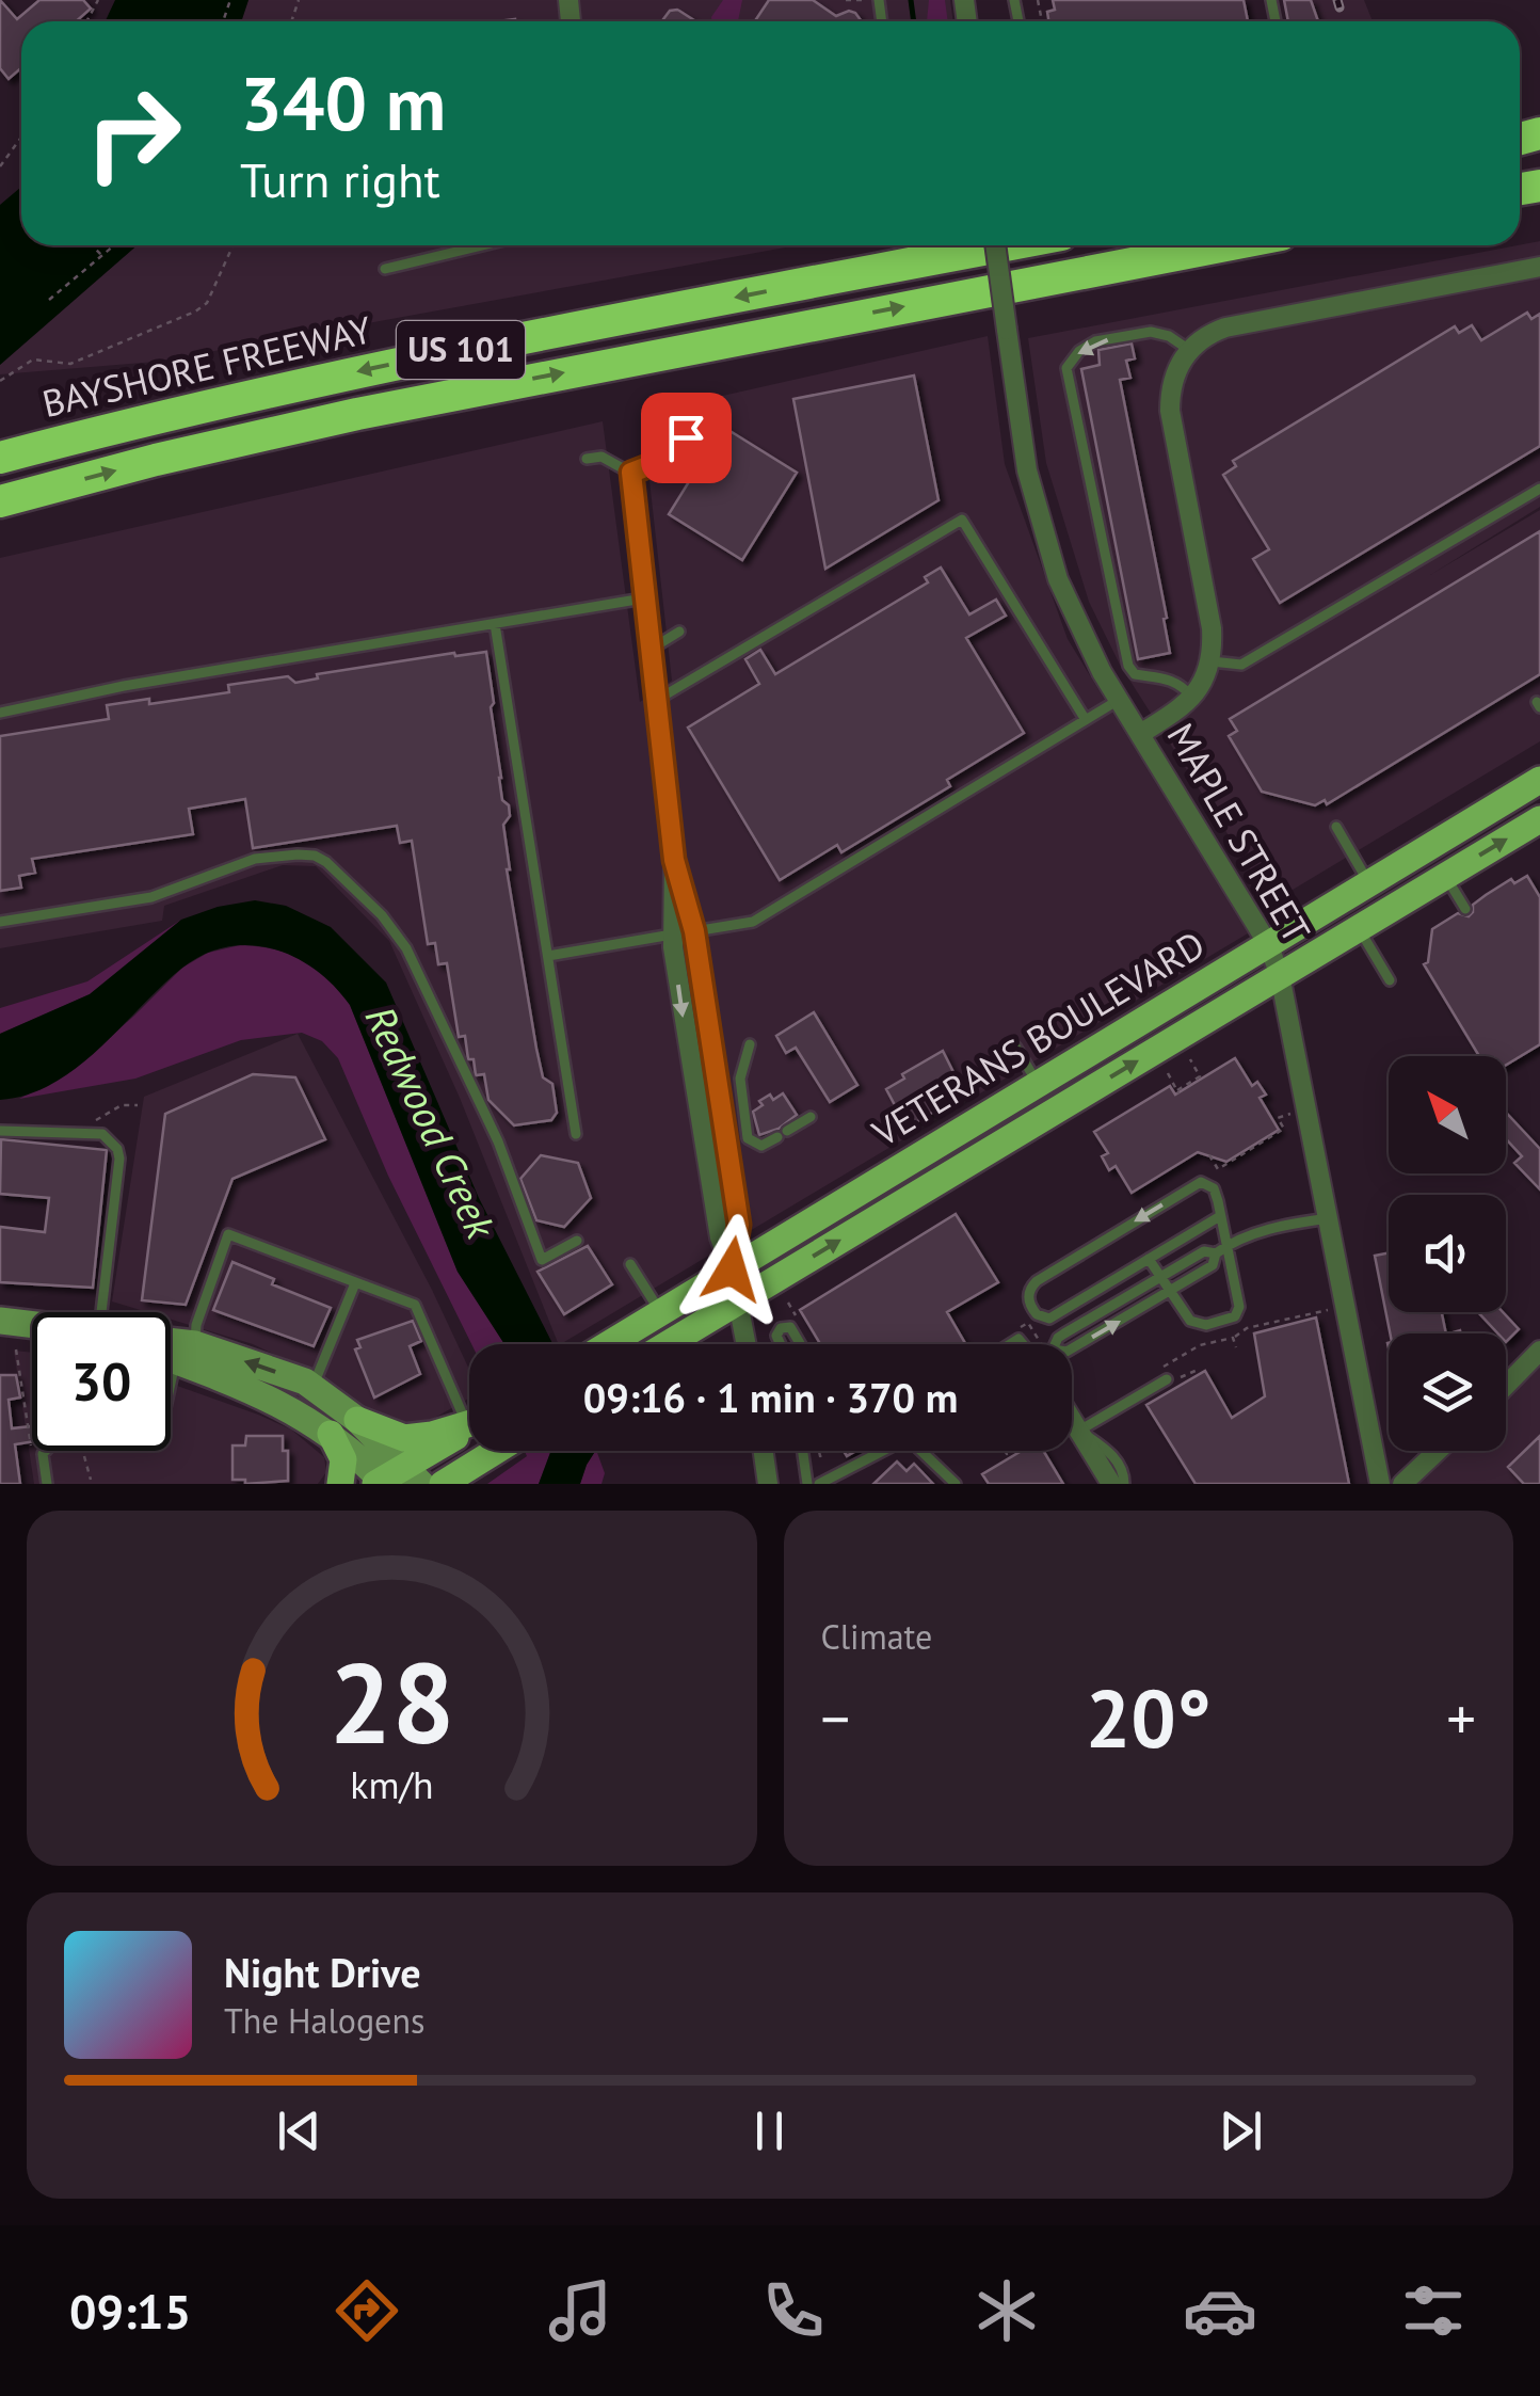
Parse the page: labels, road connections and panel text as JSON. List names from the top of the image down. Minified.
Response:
{"streets":{"highway":["US 101","BAYSHORE FREEWAY"],"main road":["VETERANS BOULEVARD"],"street":["MAPLE STREET"]},"crossings":[["MAPLE STREET","VETERANS BOULEVARD"]],"water":["Redwood Creek"],"north":"top left","page":{"turn":["340 m","Turn right"],"limit":"30","trip":"09:16 · 1 min · 370 m","tile":"Climate","heat":["−","20°","+"],"song":["Night Drive","The Halogens"],"tabs":"09:15","gauge":["28","km/h"]}}
